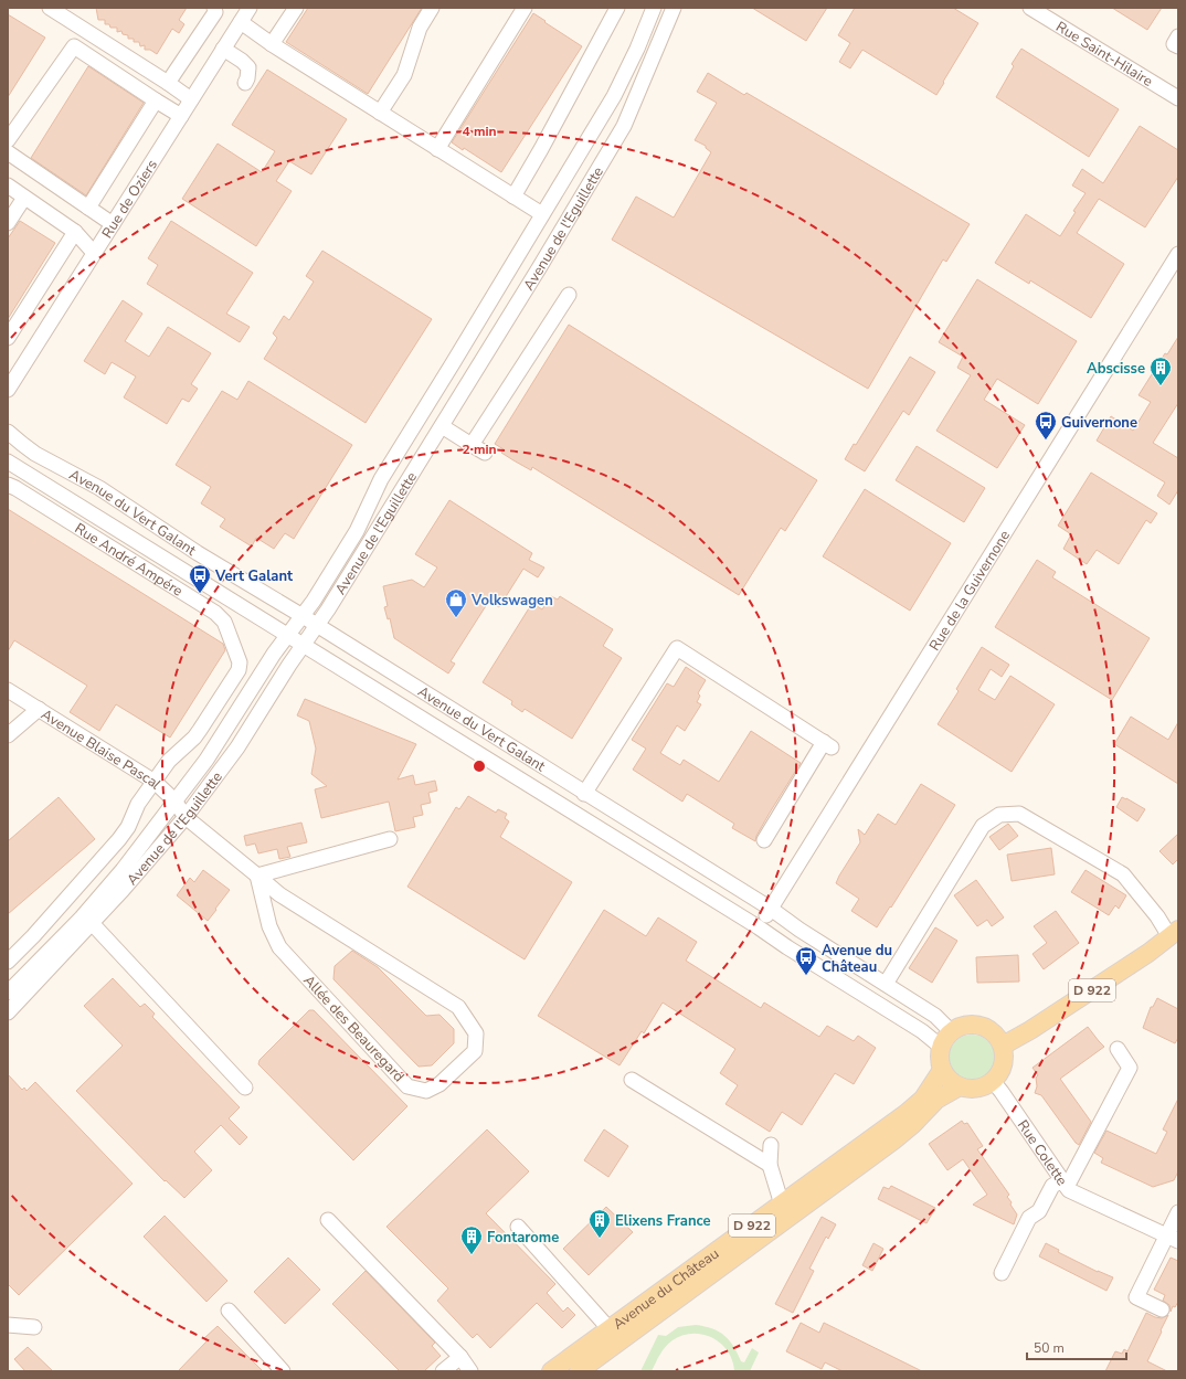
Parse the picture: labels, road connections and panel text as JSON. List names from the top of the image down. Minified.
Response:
{"streets":{"main road":["D 922","Avenue du Château"],"street":["Rue Saint-Hilaire","Rue de Oziers","Avenue de l'Eguillette","Avenue du Vert Galant","Rue André Ampére","Rue de la Guivernone","Avenue Blaise Pascal","Allée des Beauregard","Rue Colette"]},"crossings":[["Avenue de l'Eguillette","Avenue du Vert Galant"],["Avenue de l'Eguillette","Avenue Blaise Pascal"],["Avenue de l'Eguillette","Allée des Beauregard"],["Avenue du Vert Galant","Rue de la Guivernone"],["Avenue du Vert Galant","D 922"],["Avenue du Vert Galant","Rue Colette"],["Avenue du Vert Galant","Avenue du Château"],["Rue André Ampére","Avenue Blaise Pascal"],["Avenue Blaise Pascal","Allée des Beauregard"],["D 922","Rue Colette"],["D 922","Avenue du Château"],["Rue Colette","Avenue du Château"]],"places":{"building":["Abscisse","Elixens France","Fontarome"],"bus stop":["Guivernone","Vert Galant","Avenue du Château"],"shop":["Volkswagen"]},"scale_bar":"50 m","rings":["4 min","2 min"]}
